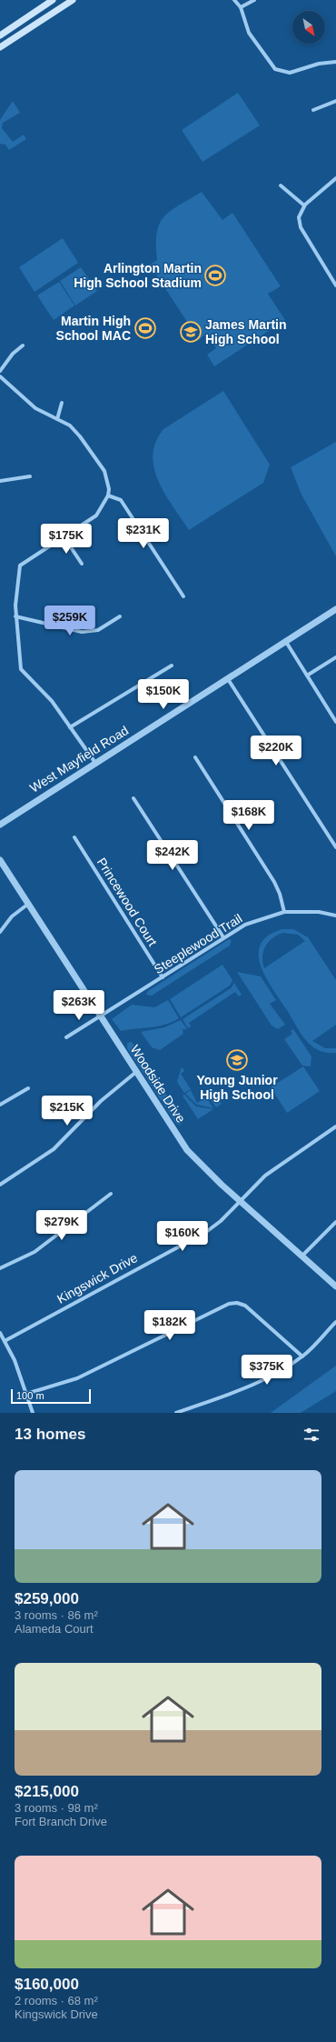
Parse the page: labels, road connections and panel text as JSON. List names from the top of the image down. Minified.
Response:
{"streets":{"street":["West Mayfield Road","Princewood Court","Steeplewood Trail","Woodside Drive","Kingswick Drive"]},"crossings":[["Princewood Court","Steeplewood Trail"],["Steeplewood Trail","Woodside Drive"],["Woodside Drive","Kingswick Drive"]],"places":{"sports":["Arlington Martin High School Stadium","Martin High School MAC"],"school or university":["James Martin High School","Young Junior High School"]},"scale_bar":"100 m","north":"bottom right","page":{"price":["$231K","$175K","$259K","$150K","$220K","$168K","$242K","$263K","$215K","$279K","$160K","$182K","$375K"],"scale":"100 m","heading":"13 homes","list":[{"name":"$259,000","note":"3 rooms · 86 m² · Alameda Court"},{"name":"$215,000","note":"3 rooms · 98 m² · Fort Branch Drive"},{"name":"$160,000","note":"2 rooms · 68 m² · Kingswick Drive"}]}}
